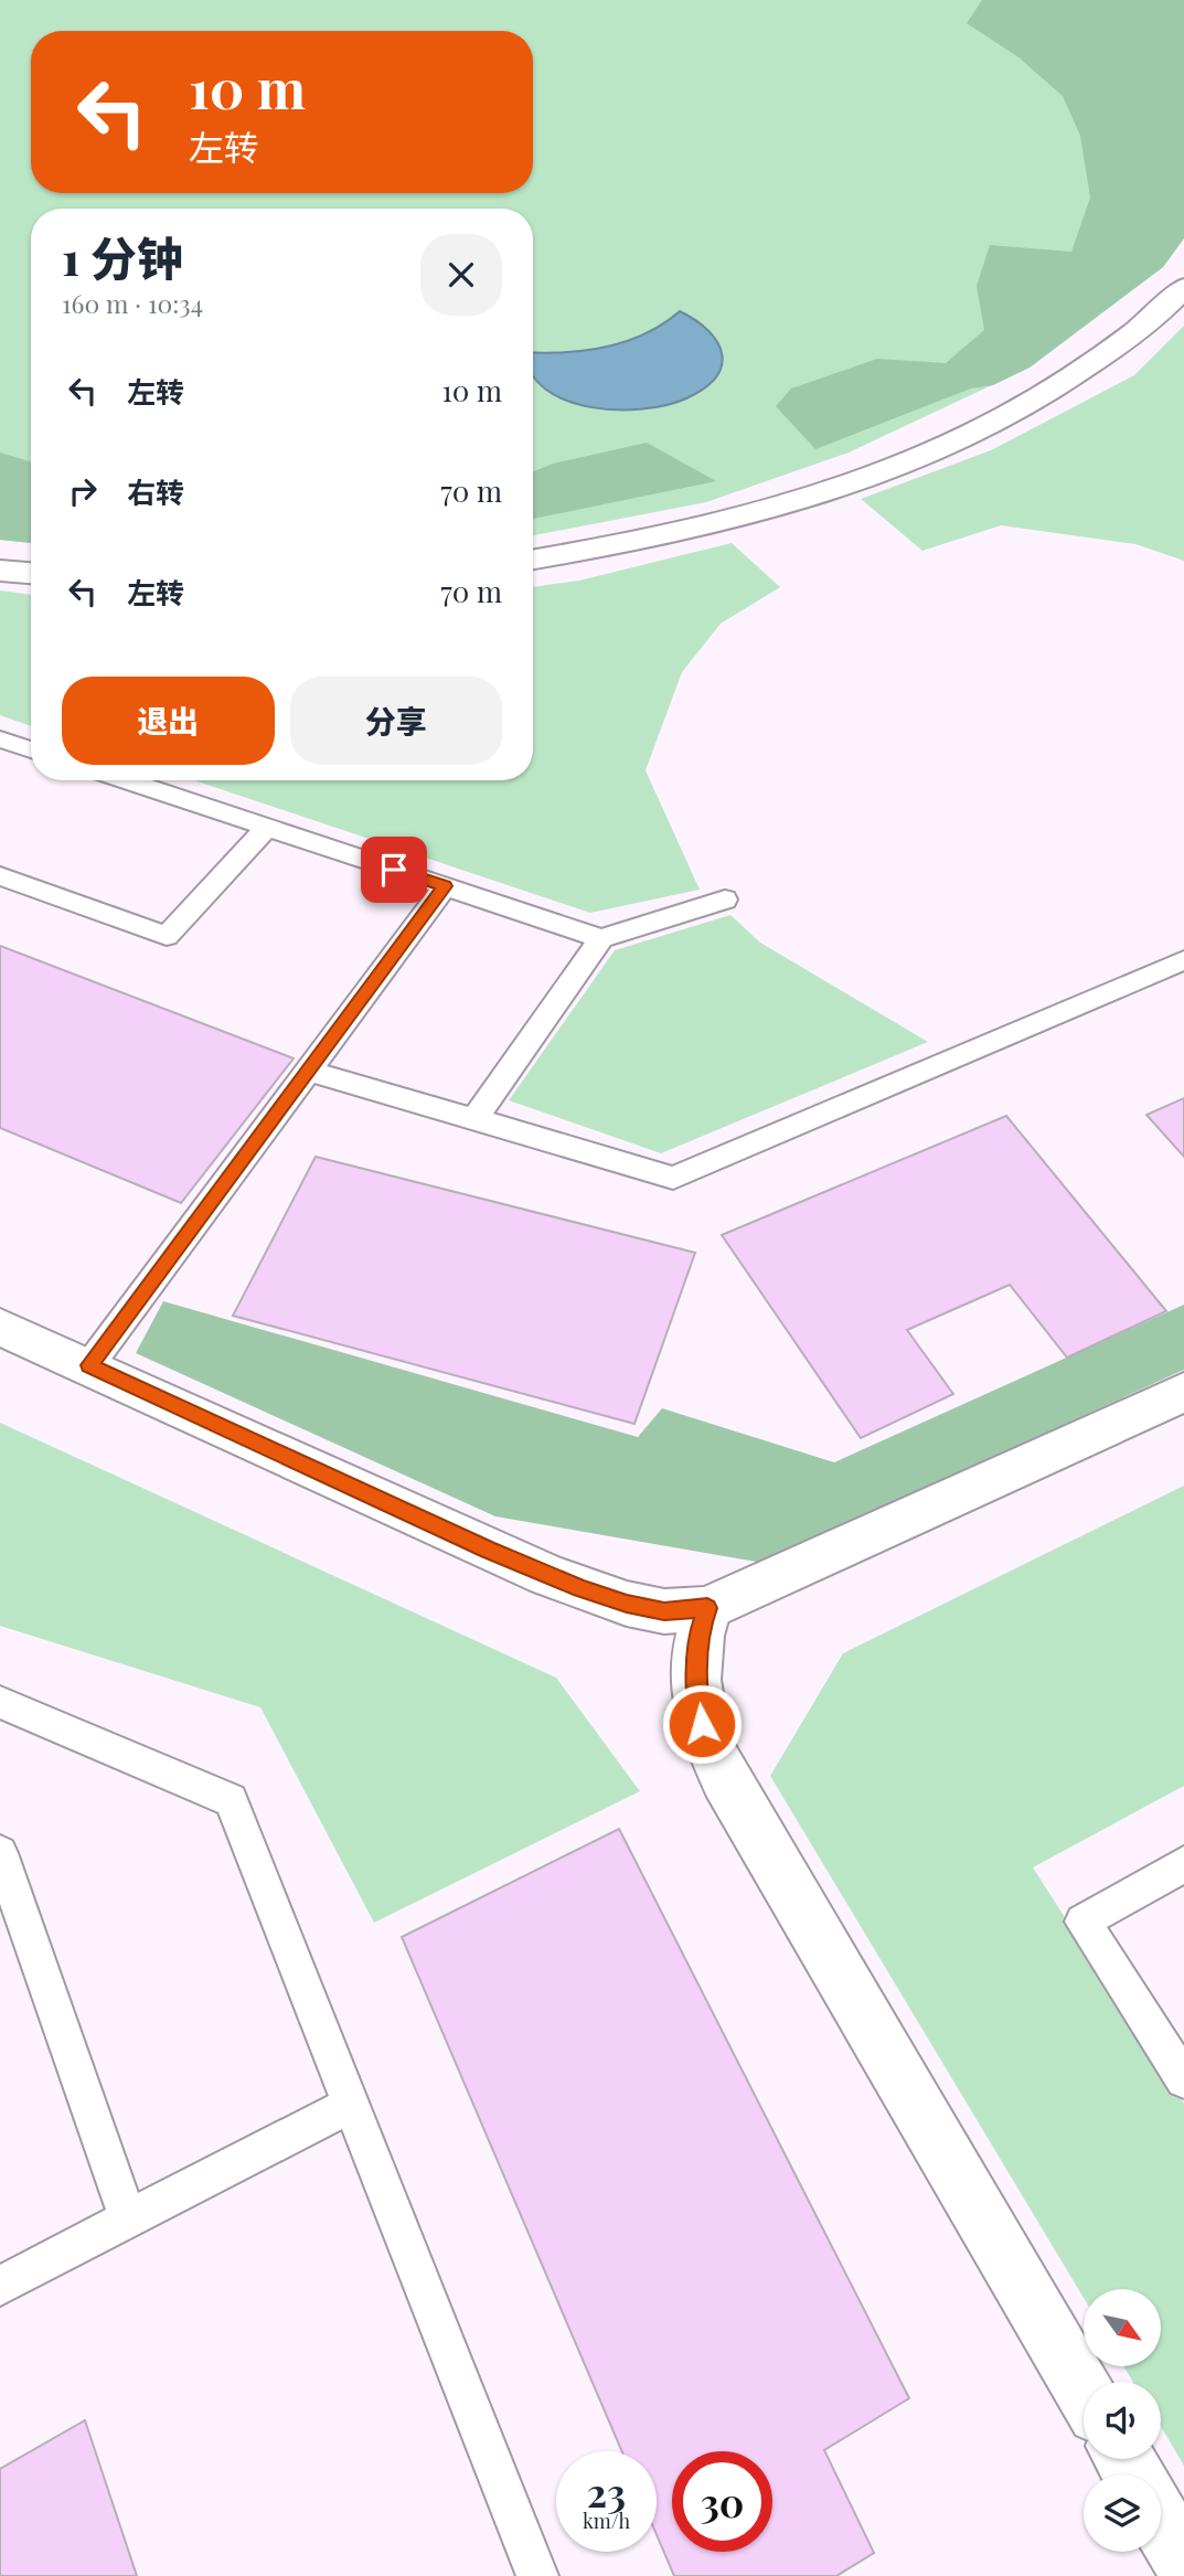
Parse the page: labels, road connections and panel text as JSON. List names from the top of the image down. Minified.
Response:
{"north":"bottom right","page":{"turn":["10 m","左转"],"heading":["1 分钟","160 m · 10:34"],"list":[{"name":"左转","value":"10 m"},{"name":"右转","value":"70 m"},{"name":"左转","value":"70 m"}],"buttons":["退出","分享"],"speed":"23 km/h","limit":"30"}}
